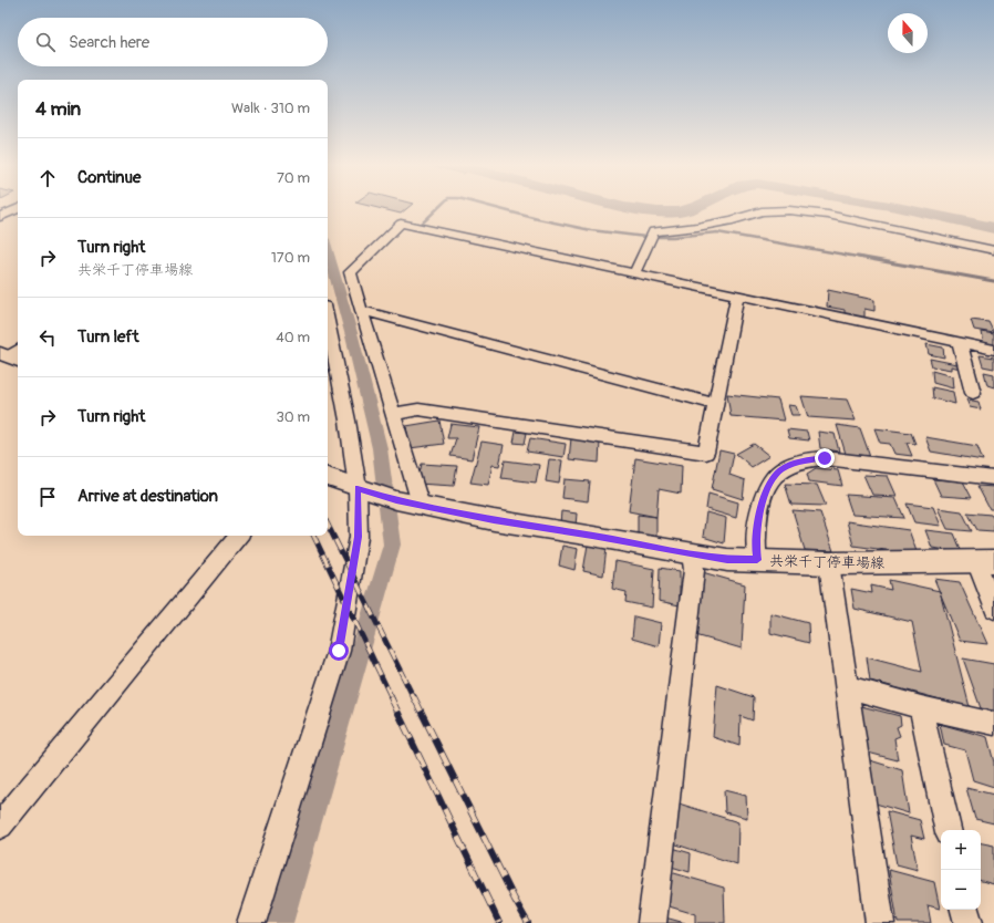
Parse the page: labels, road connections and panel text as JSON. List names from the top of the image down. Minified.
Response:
{"streets":{"main road":["共栄千丁停車場線"]},"north":"top","page":{"search":"Search here","heading":["4 min","Walk · 310 m"],"list":[["Continue","70 m"],["Turn right","共栄千丁停車場線","170 m"],["Turn left","40 m"],["Turn right","30 m"],"Arrive at destination"],"map_buttons":["+","−"]}}
